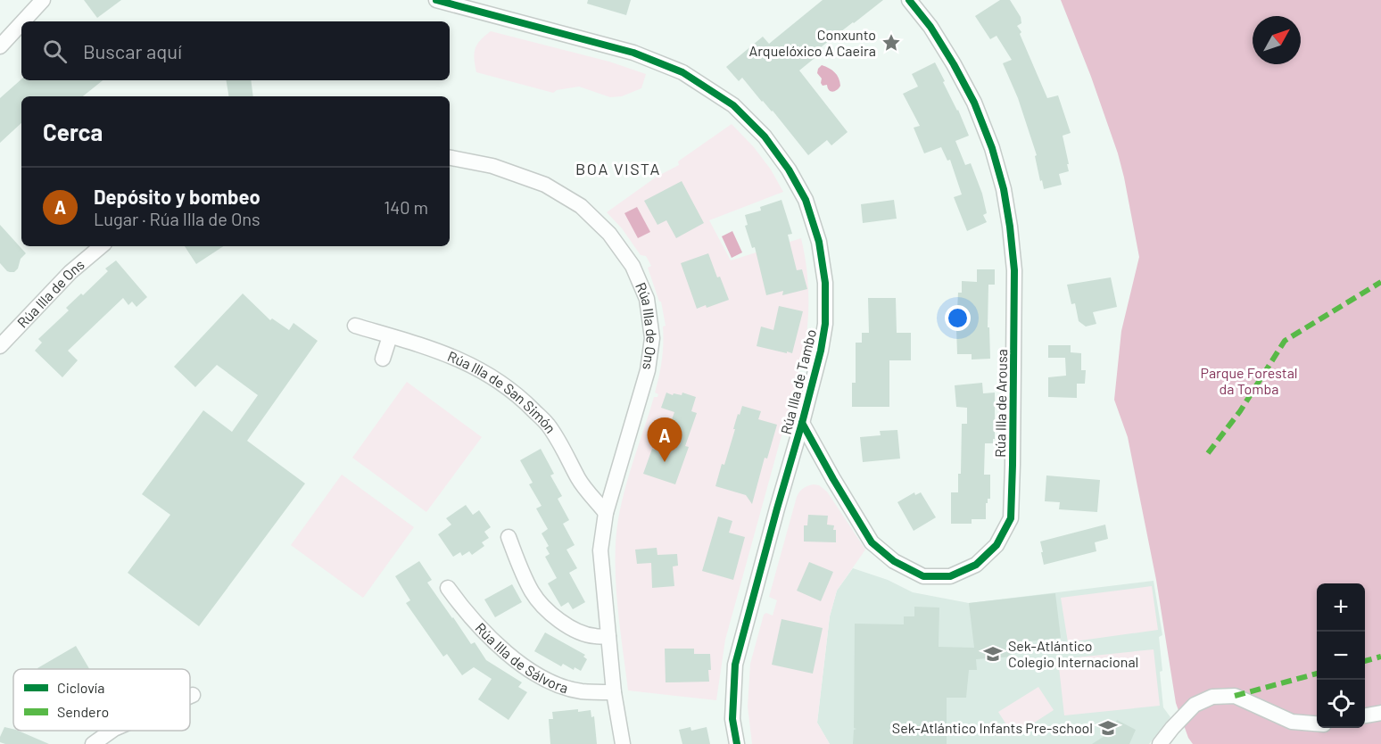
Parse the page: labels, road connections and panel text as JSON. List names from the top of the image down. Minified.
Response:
{"streets":{"street":["Rúa Illa de Ons","Rúa Illa de Tambo","Rúa Illa de San Simón","Rúa Illa de Arousa","Rúa Illa de Sálvora"]},"crossings":[["Rúa Illa de Ons","Rúa Illa de San Simón"],["Rúa Illa de Ons","Rúa Illa de Sálvora"],["Rúa Illa de Tambo","Rúa Illa de Arousa"]],"districts":["BOA VISTA"],"parks":["Parque Forestal da Tomba"],"places":{"place":["Conxunto Arquelóxico A Caeira"],"school or university":["Sek-Atlántico Colegio Internacional","Sek-Atlántico Infants Pre-school"]},"legend":["Ciclovía","Sendero"],"north":"top right","page":{"search":"Buscar aquí","heading":"Cerca","list":[{"mark":"A","name":"Depósito y bombeo","note":"Lugar · Rúa Illa de Ons","value":"140 m"}],"pins":"A","map_buttons":["+","−"]}}
